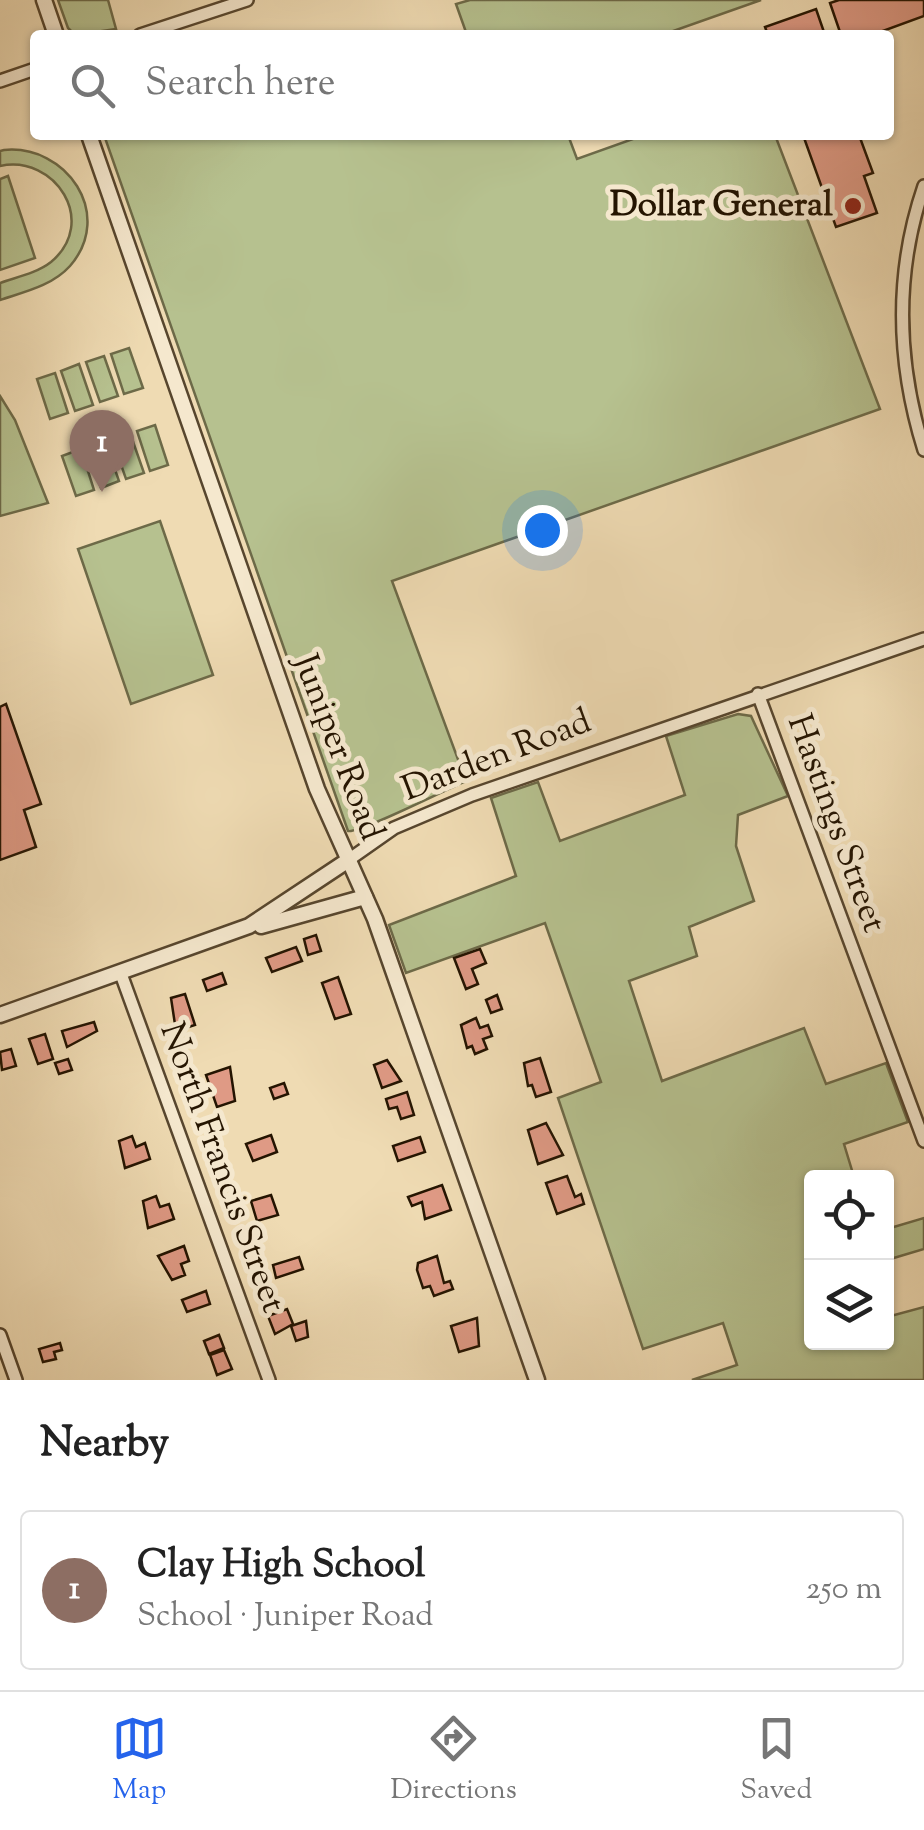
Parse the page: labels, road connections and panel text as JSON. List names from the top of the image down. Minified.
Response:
{"streets":{"street":["Juniper Road","Darden Road","Hastings Street","North Francis Street"]},"crossings":[["Juniper Road","Darden Road"],["Darden Road","Hastings Street"],["Darden Road","North Francis Street"]],"places":["Dollar General"],"page":{"search":"Search here","pins":"1","heading":"Nearby","list":[{"mark":"1","name":"Clay High School","note":"School · Juniper Road","value":"250 m"}],"nav":["Map","Directions","Saved"]}}
